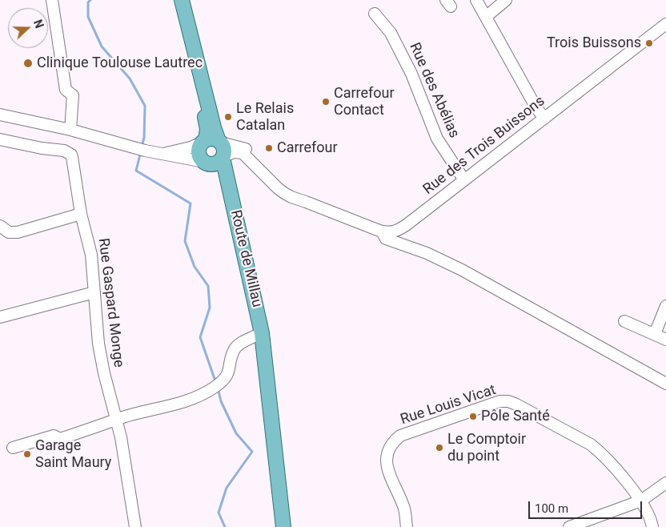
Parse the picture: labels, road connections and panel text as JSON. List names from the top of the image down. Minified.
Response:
{"streets":{"main road":["Route de Millau"],"street":["Rue des Abélias","Rue des Trois Buissons","Rue Gaspard Monge","Rue Louis Vicat"]},"crossings":[["Rue des Abélias","Rue des Trois Buissons"]],"places":["Trois Buissons","Clinique Toulouse Lautrec","Carrefour Contact","Le Relais Catalan","Carrefour","Pôle Santé","Le Comptoir du point","Garage Saint Maury"],"scale_bar":"100 m","north":"right"}
